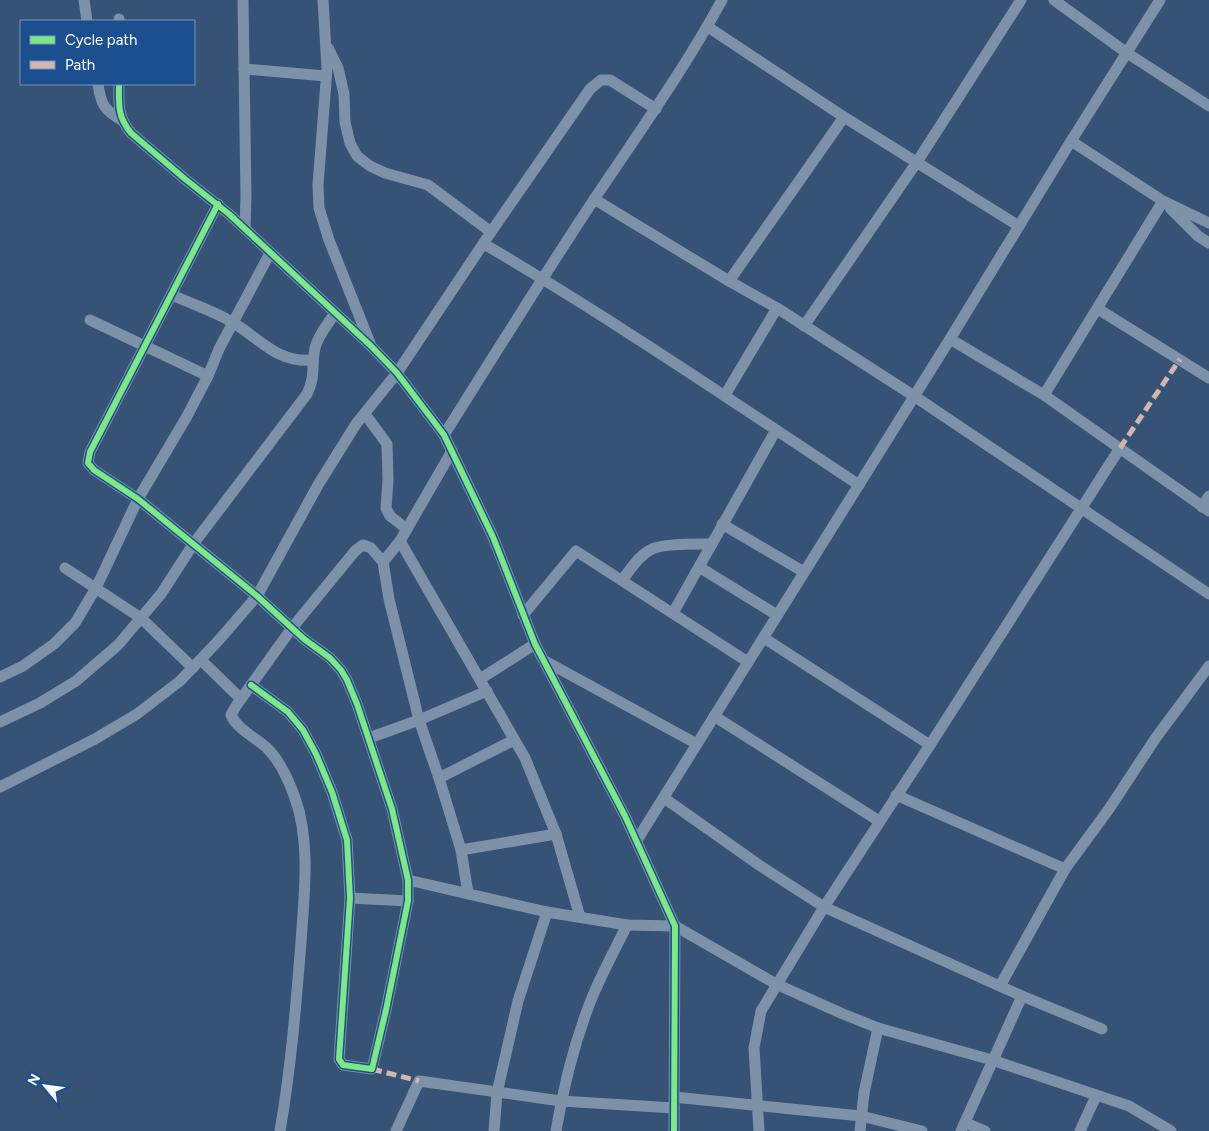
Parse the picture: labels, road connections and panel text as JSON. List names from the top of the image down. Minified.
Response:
{"legend":["Cycle path","Path"],"north":"top left"}
